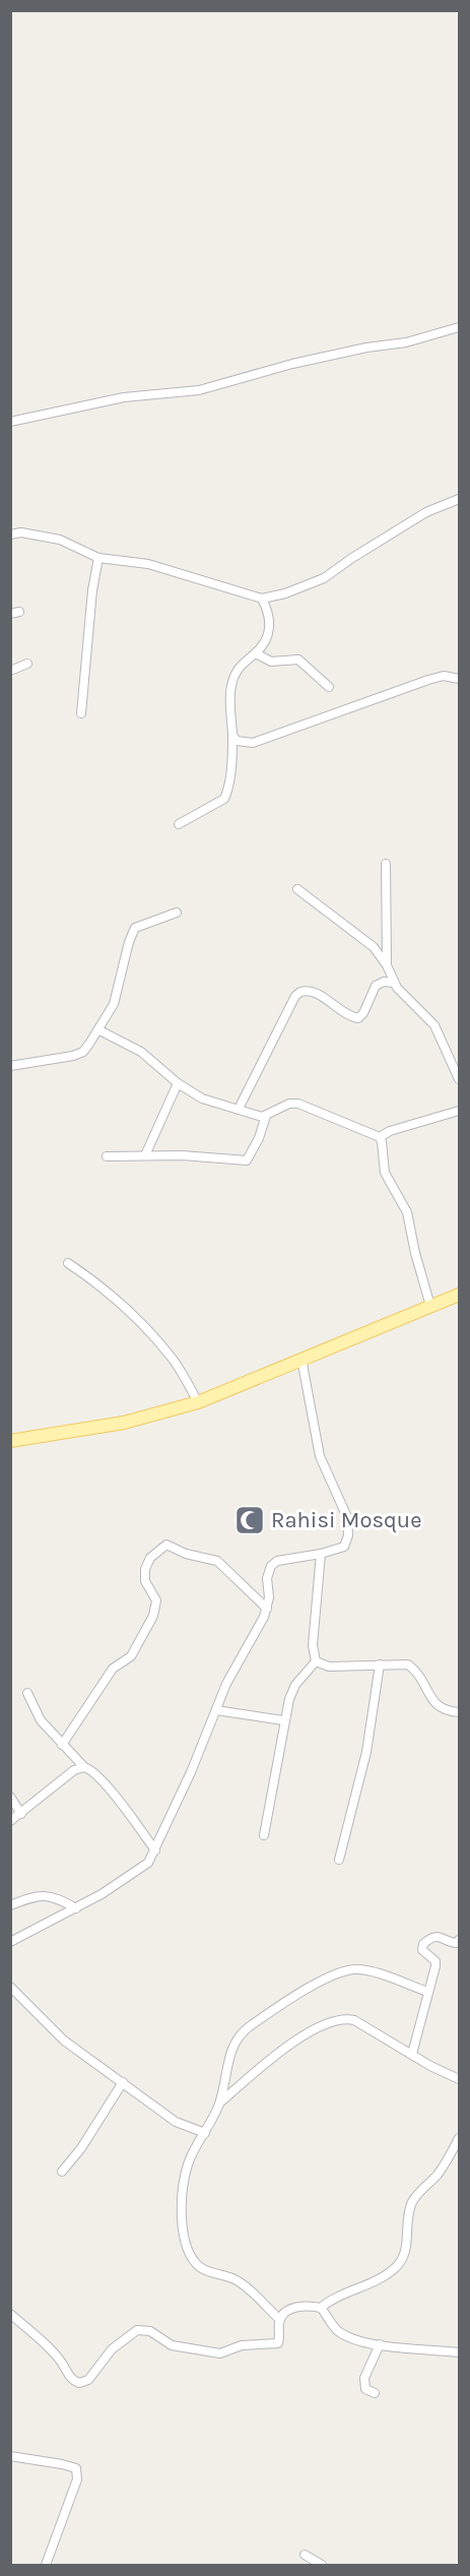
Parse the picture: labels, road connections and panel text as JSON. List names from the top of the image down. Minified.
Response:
{"places":{"mosque":["Rahisi Mosque"]}}
